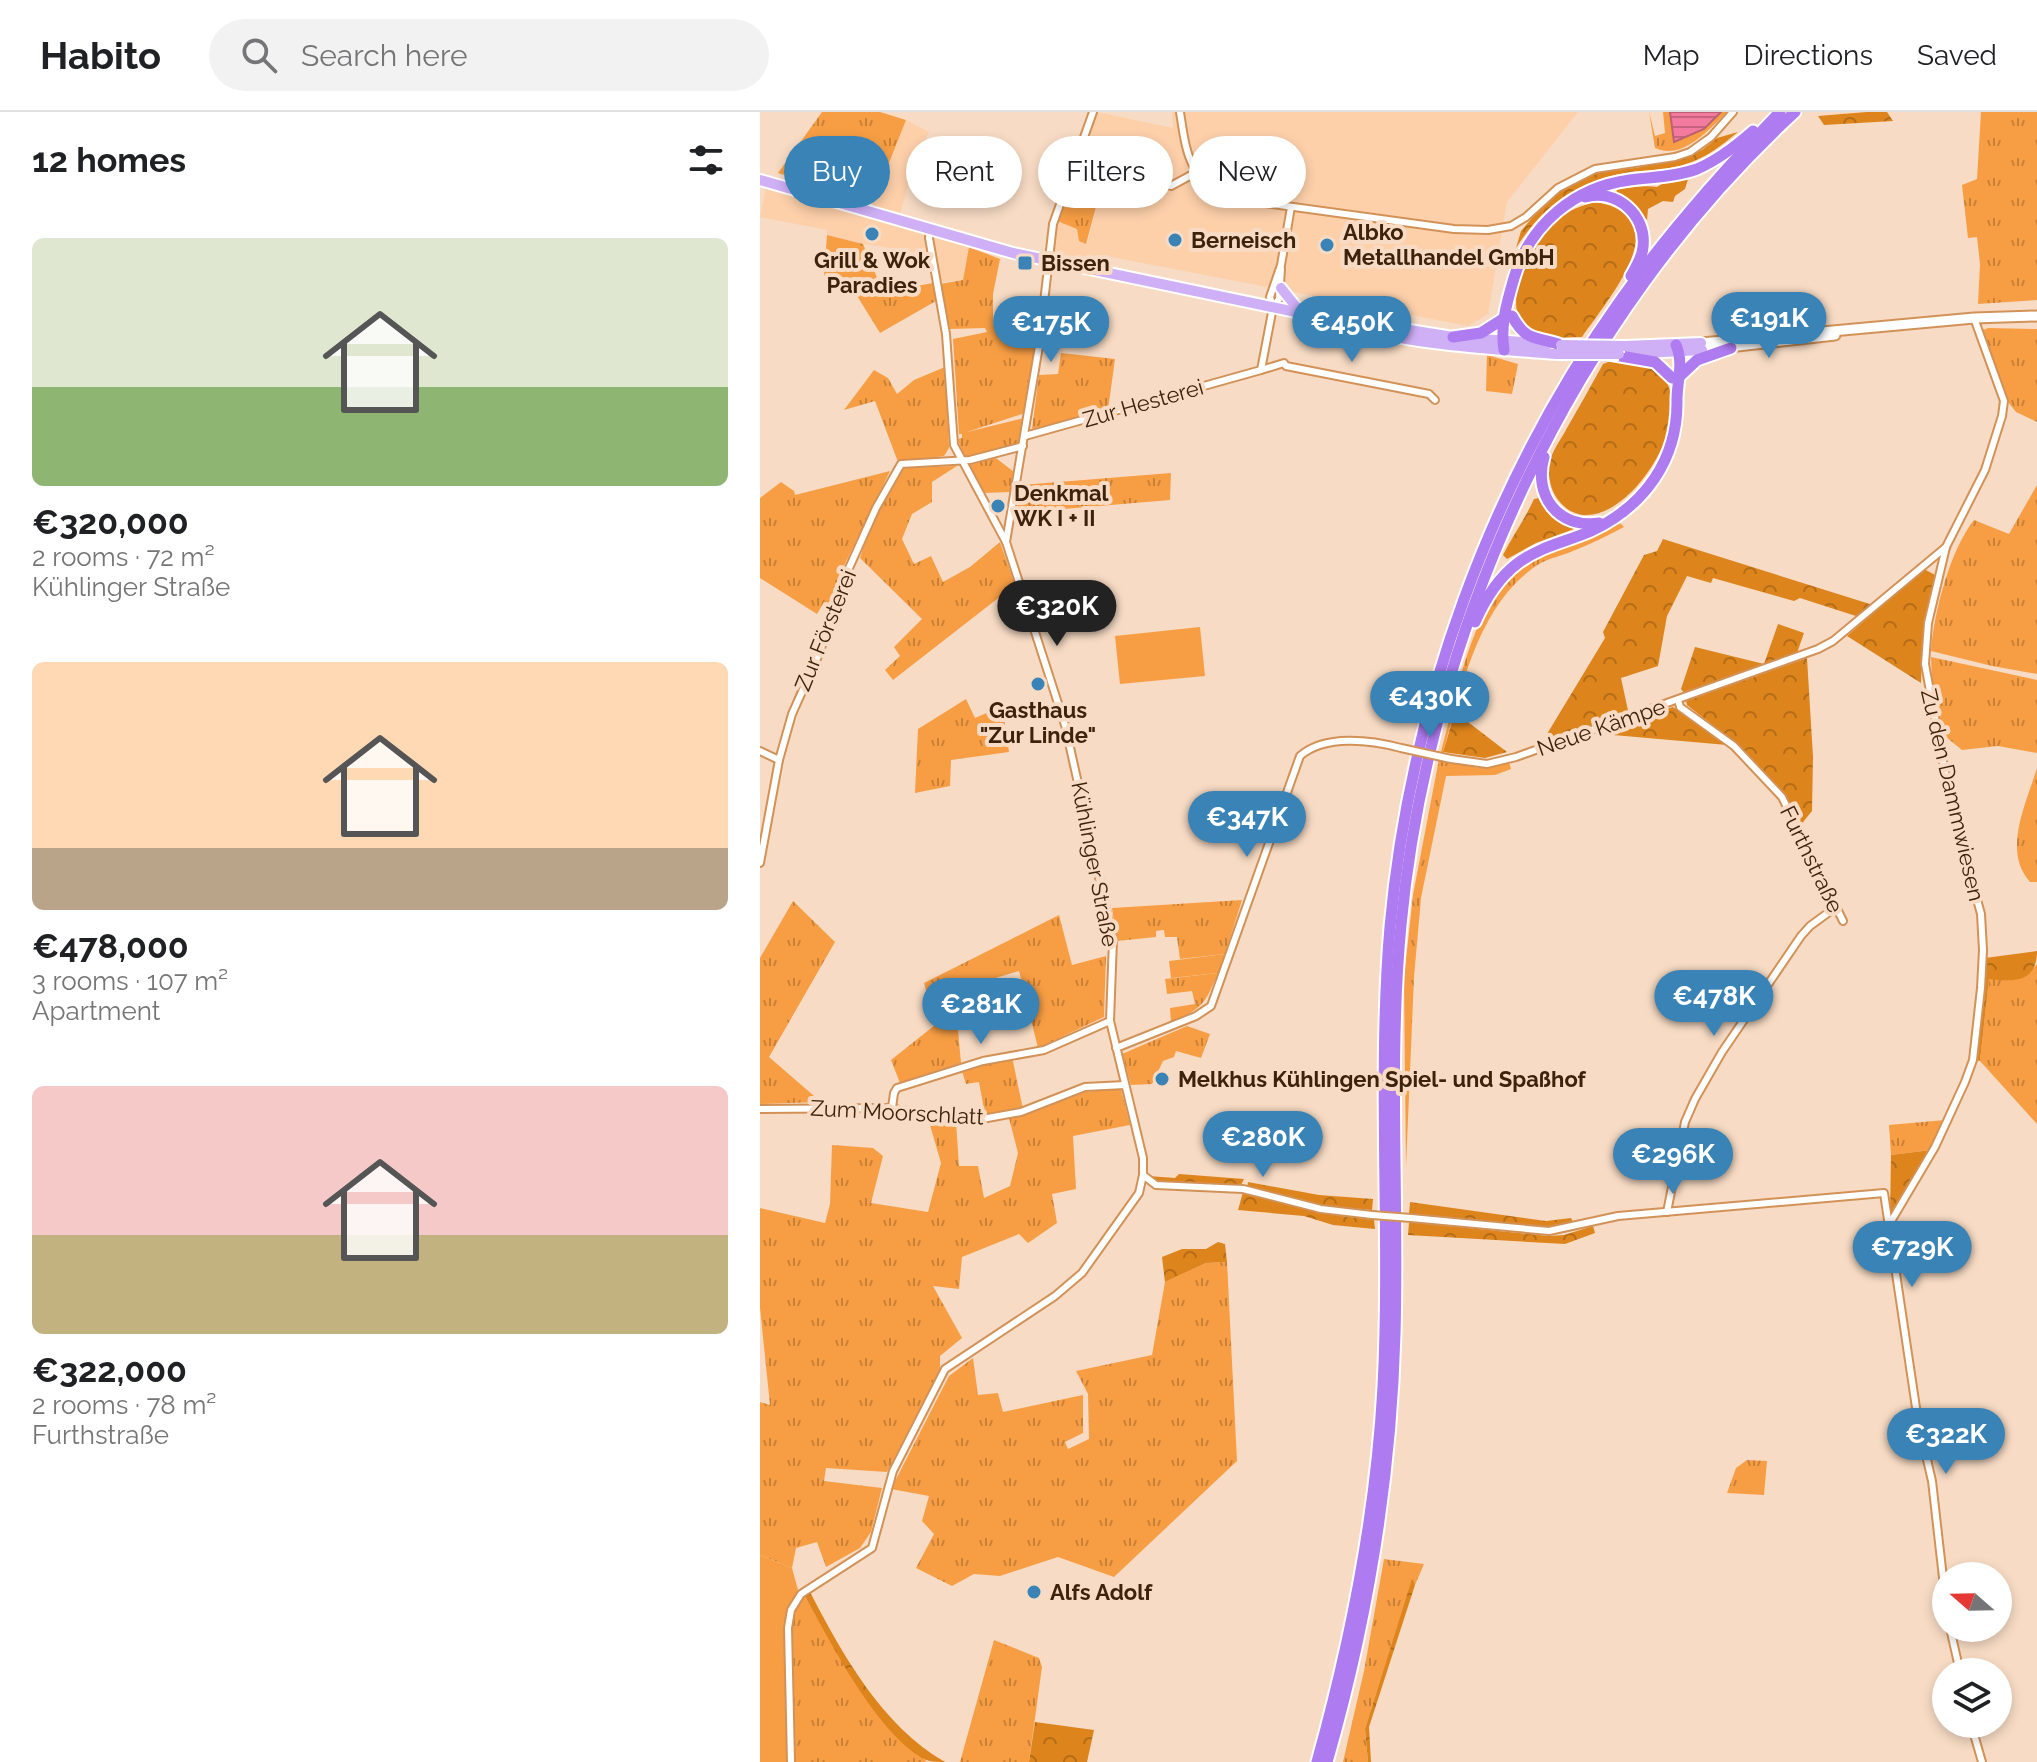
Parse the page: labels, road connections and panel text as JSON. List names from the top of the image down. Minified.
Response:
{"streets":{"street":["Zur Hesterei","Zur Försterei","Neue Kämpe","Zu den Dammwiesen","Furthstraße","Kühlinger Straße","Zum Moorschlatt"]},"crossings":[["Zur Hesterei","Kühlinger Straße"],["Neue Kämpe","Zu den Dammwiesen"],["Neue Kämpe","Furthstraße"],["Neue Kämpe","Kühlinger Straße"],["Kühlinger Straße","Zum Moorschlatt"]],"places":{"other":["Grill & Wok Paradies","Berneisch","Albko Metallhandel GmbH","Denkmal WK I + II","Gasthaus \"Zur Linde\"","Melkhus Kühlingen Spiel- und Spaßhof","Alfs Adolf"],"transit":["Bissen"]},"north":"left","page":{"header":"Habito","search":"Search here","nav":["Map","Directions","Saved"],"heading":"12 homes","chip":["Buy","Rent","Filters","New"],"list":[{"name":"€320,000","note":"2 rooms · 72 m² · Kühlinger Straße"},{"name":"€478,000","note":"3 rooms · 107 m² · Apartment"},{"name":"€322,000","note":"2 rooms · 78 m² · Furthstraße"}],"price":["€191K","€175K","€450K","€320K","€430K","€347K","€478K","€281K","€280K","€296K","€729K","€322K"]}}
